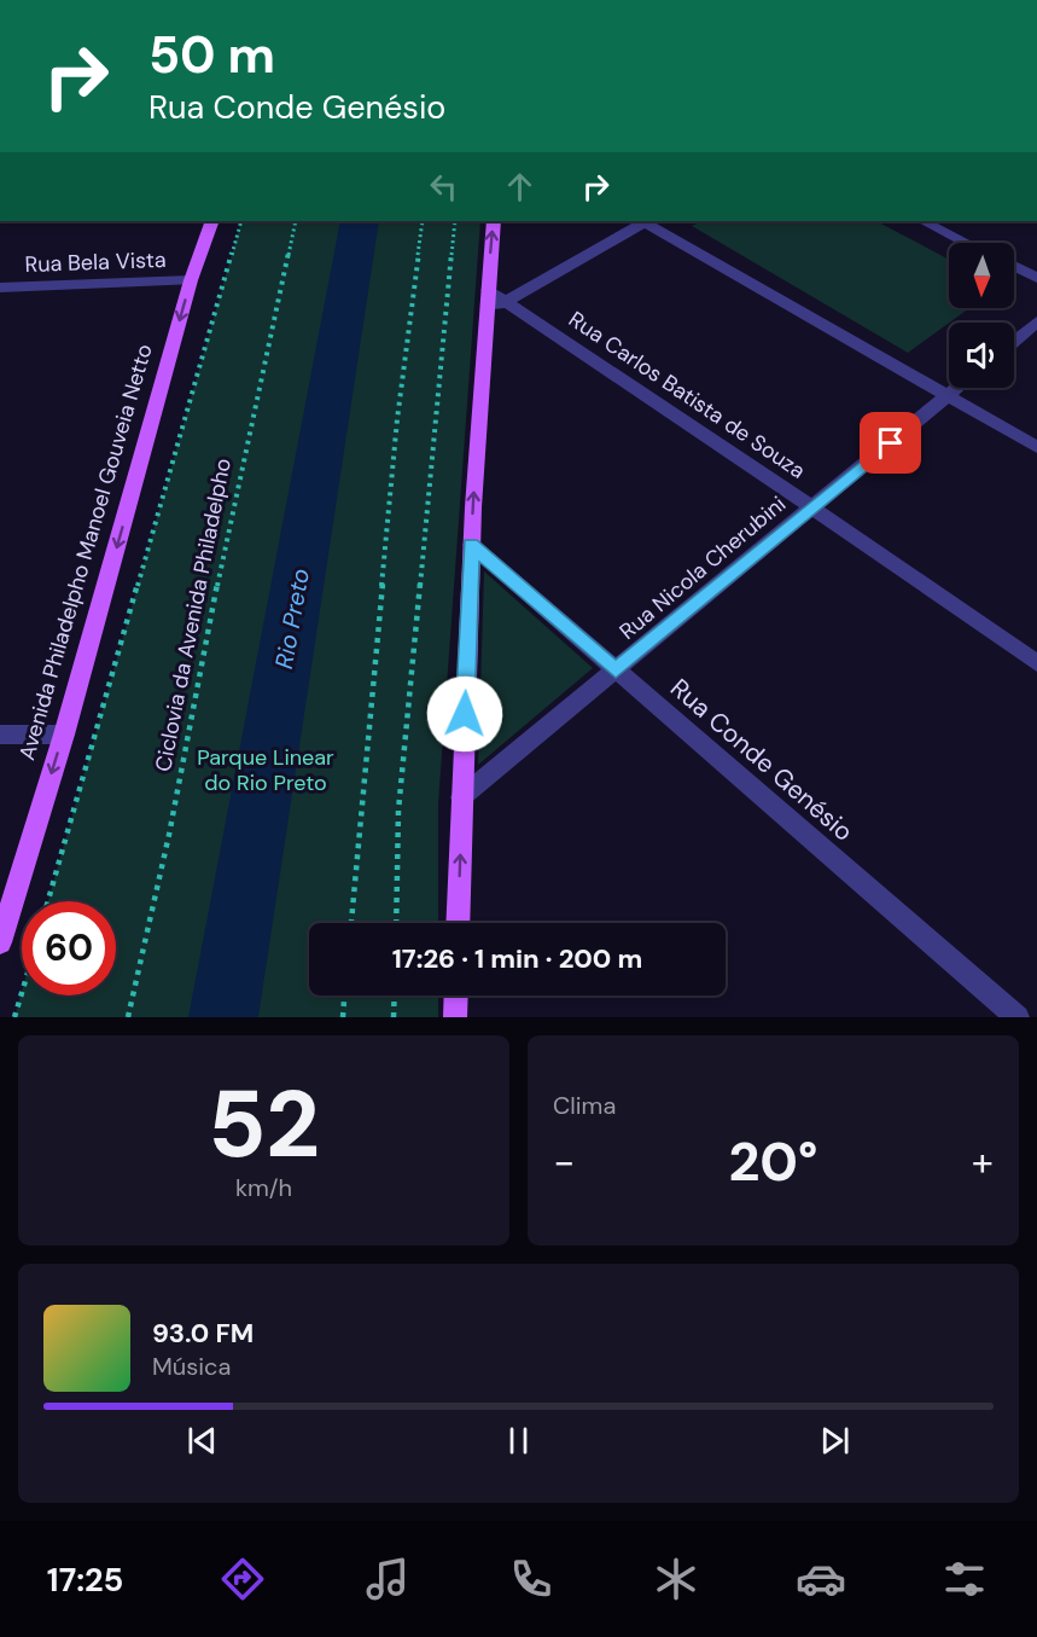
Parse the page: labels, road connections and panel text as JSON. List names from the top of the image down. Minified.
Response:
{"streets":{"main road":["Avenida Philadelpho Manoel Gouveia Netto"],"street":["Rua Bela Vista","Rua Carlos Batista de Souza","Rua Nicola Cherubini","Rua Conde Genésio"],"path":["Ciclovia da Avenida Philadelpho"]},"crossings":[["Rua Bela Vista","Avenida Philadelpho Manoel Gouveia Netto"],["Rua Carlos Batista de Souza","Rua Nicola Cherubini"],["Rua Nicola Cherubini","Rua Conde Genésio"]],"one_way":["Avenida Philadelpho Manoel Gouveia Netto"],"water":["Rio Preto"],"parks":["Parque Linear do Rio Preto"],"north":"bottom","page":{"turn":["50 m","Rua Conde Genésio"],"limit":"60","trip":"17:26 · 1 min · 200 m","tile":[["52","km/h"],"Clima"],"heat":["−","20°","+"],"song":["93.0 FM","Música"],"tabs":"17:25"}}
